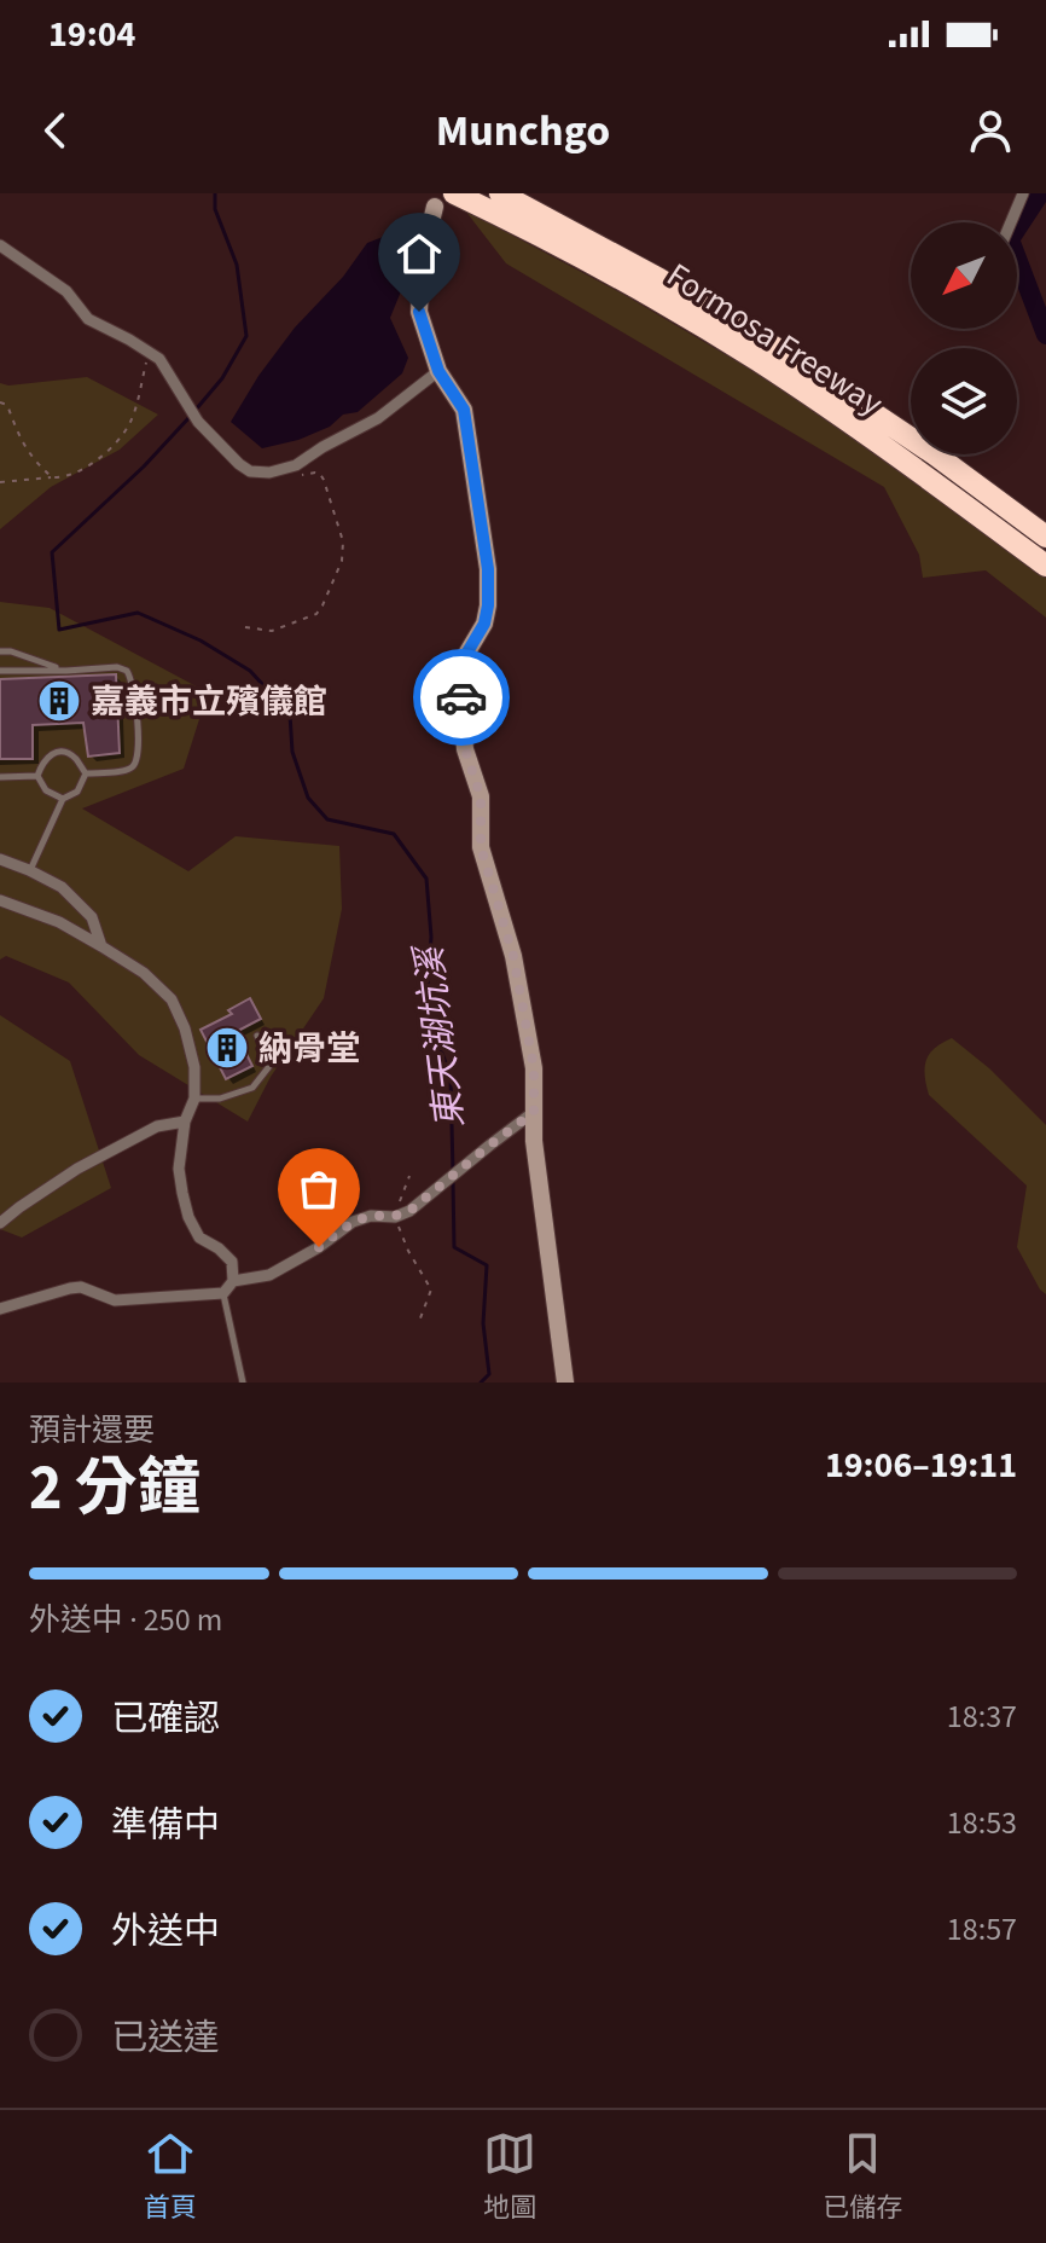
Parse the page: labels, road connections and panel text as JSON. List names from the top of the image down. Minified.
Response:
{"streets":{"highway":["Formosa Freeway"]},"water":["東天湖坑溪"],"places":{"building":["嘉義市立殯儀館","納骨堂"]},"north":"bottom left","page":{"status":"19:04","header":"Munchgo","heading":["2 分鐘","預計還要","19:06–19:11"],"bar":"外送中 · 250 m","list":[["已確認","18:37"],["準備中","18:53"],["外送中","18:57"],"已送達"],"tabs":["首頁","地圖","已儲存"]}}
